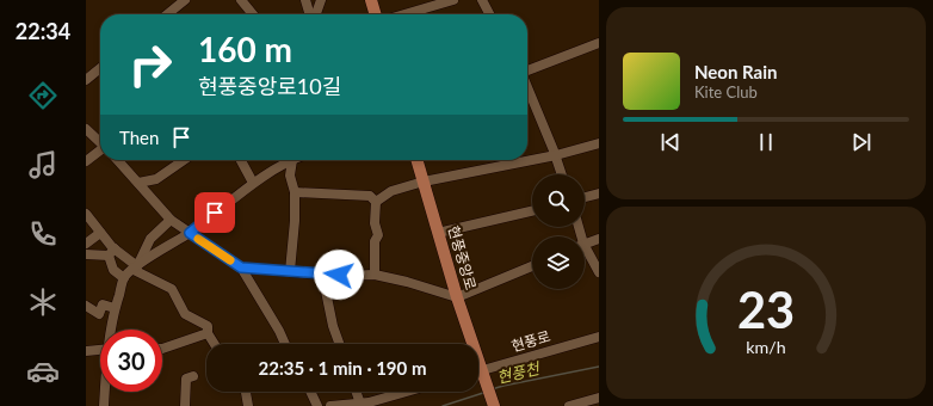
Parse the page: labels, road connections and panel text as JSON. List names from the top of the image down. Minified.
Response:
{"streets":{"main road":["현풍중앙로"],"street":["현풍로"]},"crossings":[["현풍중앙로","현풍로"]],"water":["현풍천"],"page":{"tabs":"22:34","turn":["160 m","현풍중앙로10길"],"song":["Neon Rain","Kite Club"],"then":"Then","limit":"30","trip":"22:35 · 1 min · 190 m","gauge":["23","km/h"]}}
